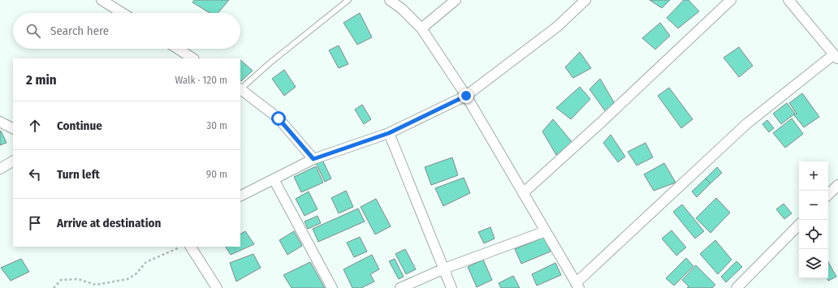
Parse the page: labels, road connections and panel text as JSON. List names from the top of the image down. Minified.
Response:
{"page":{"search":"Search here","heading":["2 min","Walk · 120 m"],"list":[["Continue","30 m"],["Turn left","90 m"],"Arrive at destination"],"map_buttons":["+","−"]}}
